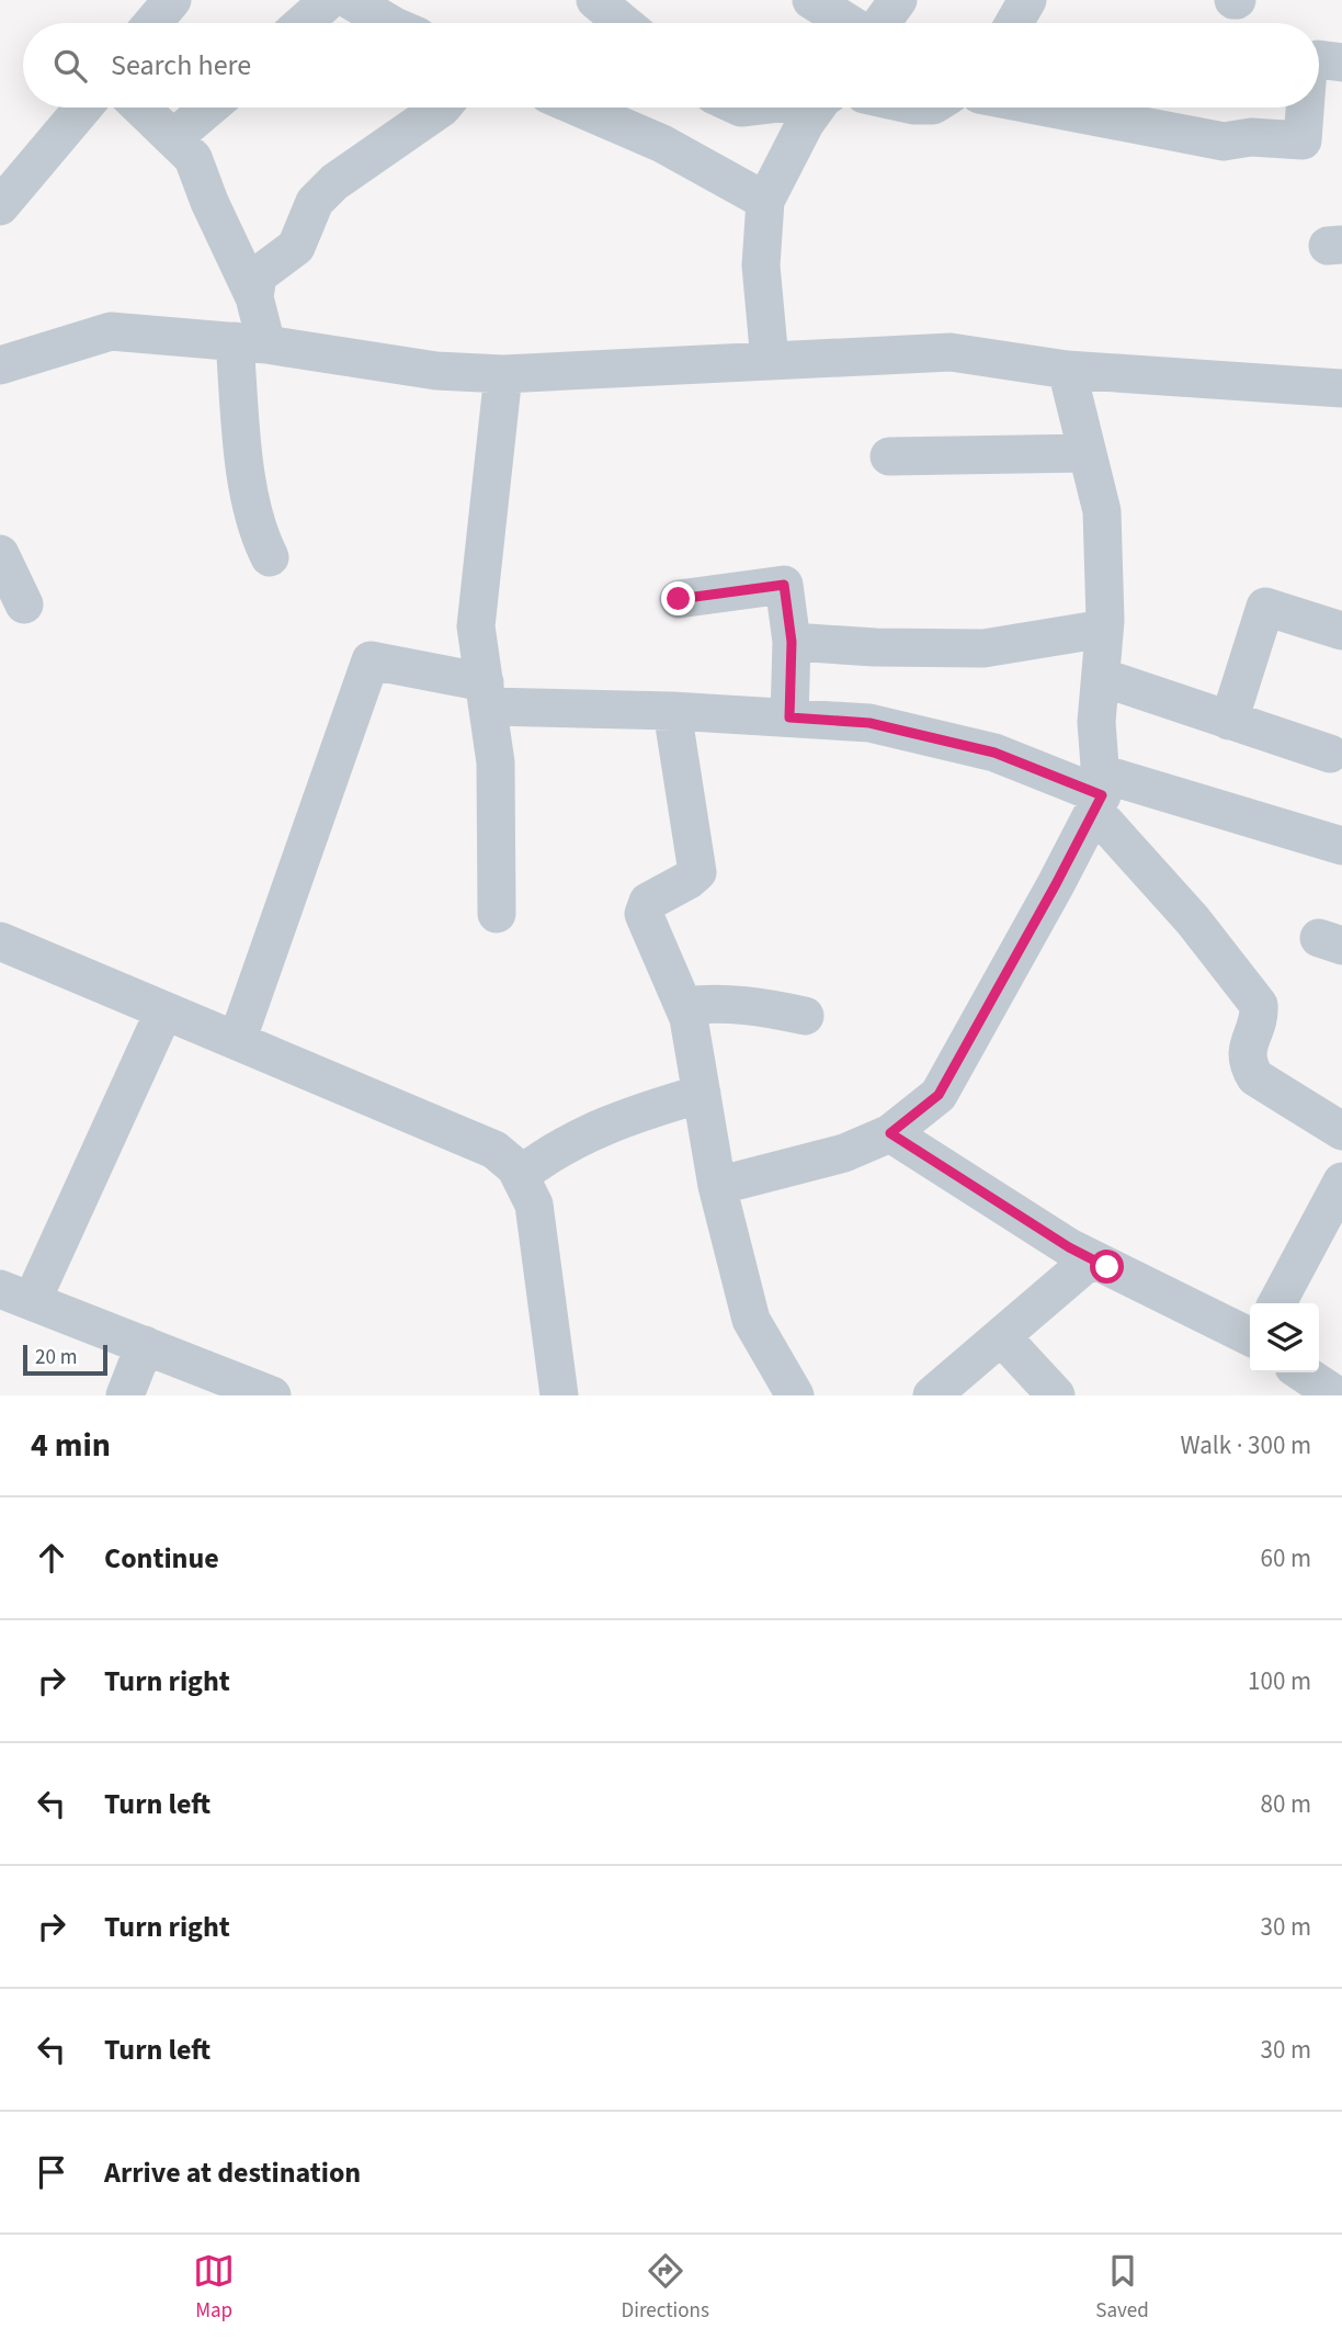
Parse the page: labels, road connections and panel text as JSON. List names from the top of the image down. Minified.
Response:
{"scale_bar":"20 m","page":{"search":"Search here","scale":"20 m","heading":["4 min","Walk · 300 m"],"list":[["Continue","60 m"],["Turn right","100 m"],["Turn left","80 m"],["Turn right","30 m"],["Turn left","30 m"],"Arrive at destination"],"nav":["Map","Directions","Saved"]}}
